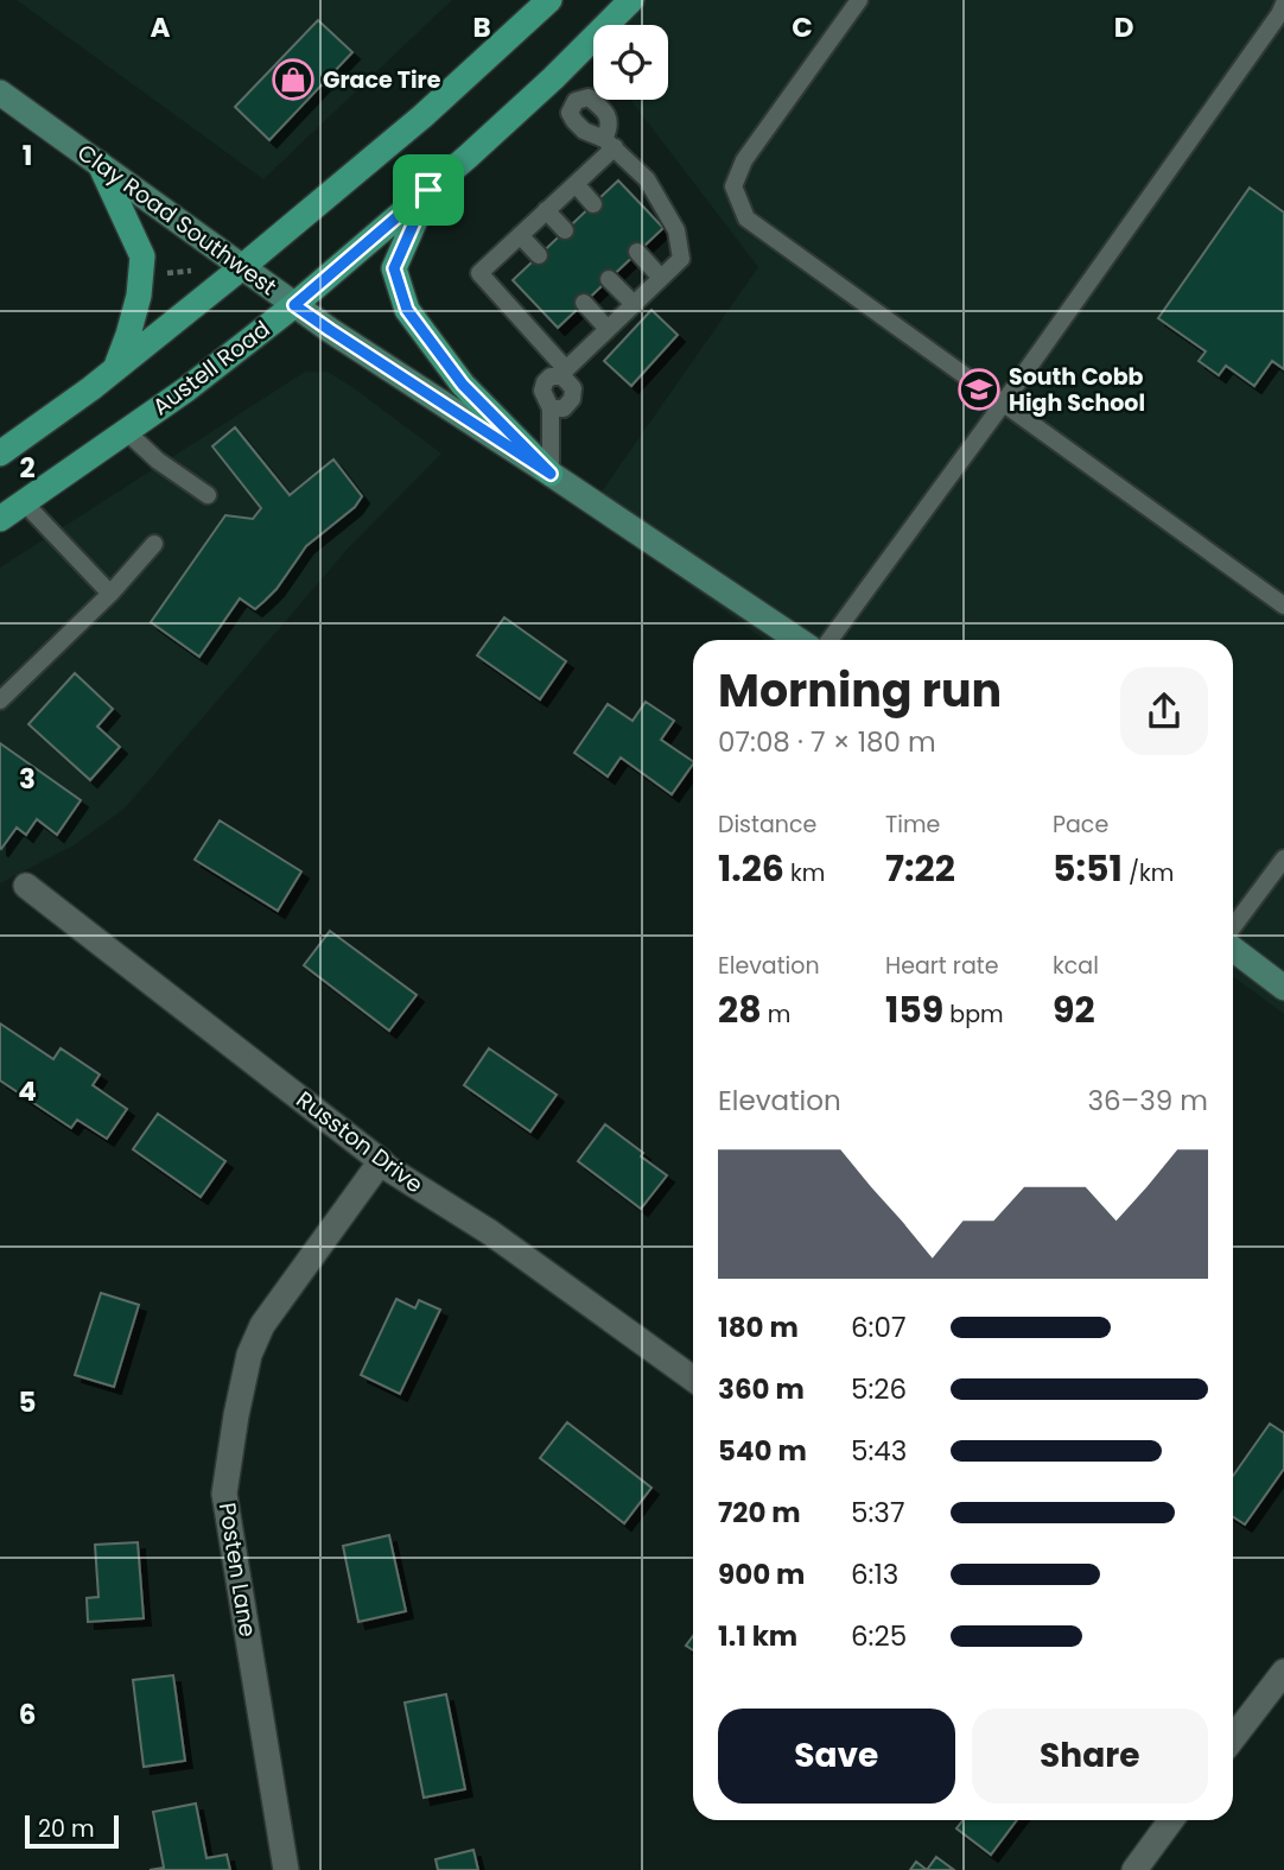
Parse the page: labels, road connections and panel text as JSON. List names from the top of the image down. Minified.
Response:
{"streets":{"main road":["Austell Road"],"street":["Clay Road Southwest","Russton Drive","Posten Lane"]},"crossings":[["Clay Road Southwest","Austell Road"],["Russton Drive","Posten Lane"]],"places":{"shop":["Grace Tire"],"school or university":["South Cobb High School"]},"scale_bar":"20 m","page":{"heading":["Morning run","07:08 · 7 × 180 m"],"stats":[["Distance","1.26 km"],["Time","7:22"],["Pace","5:51 /km"],["Elevation","28 m"],["Heart rate","159 bpm"],["kcal","92"]],"chart":["Elevation","36–39 m"],"list":[{"name":"180 m","note":"6:07"},{"name":"360 m","note":"5:26"},{"name":"540 m","note":"5:43"},{"name":"720 m","note":"5:37"},{"name":"900 m","note":"6:13"},{"name":"1.1 km","note":"6:25"}],"buttons":["Save","Share"],"scale":"20 m"},"grid":{"columns":["A","B","C","D"],"rows":["1","2","3","4","5","6"]}}
